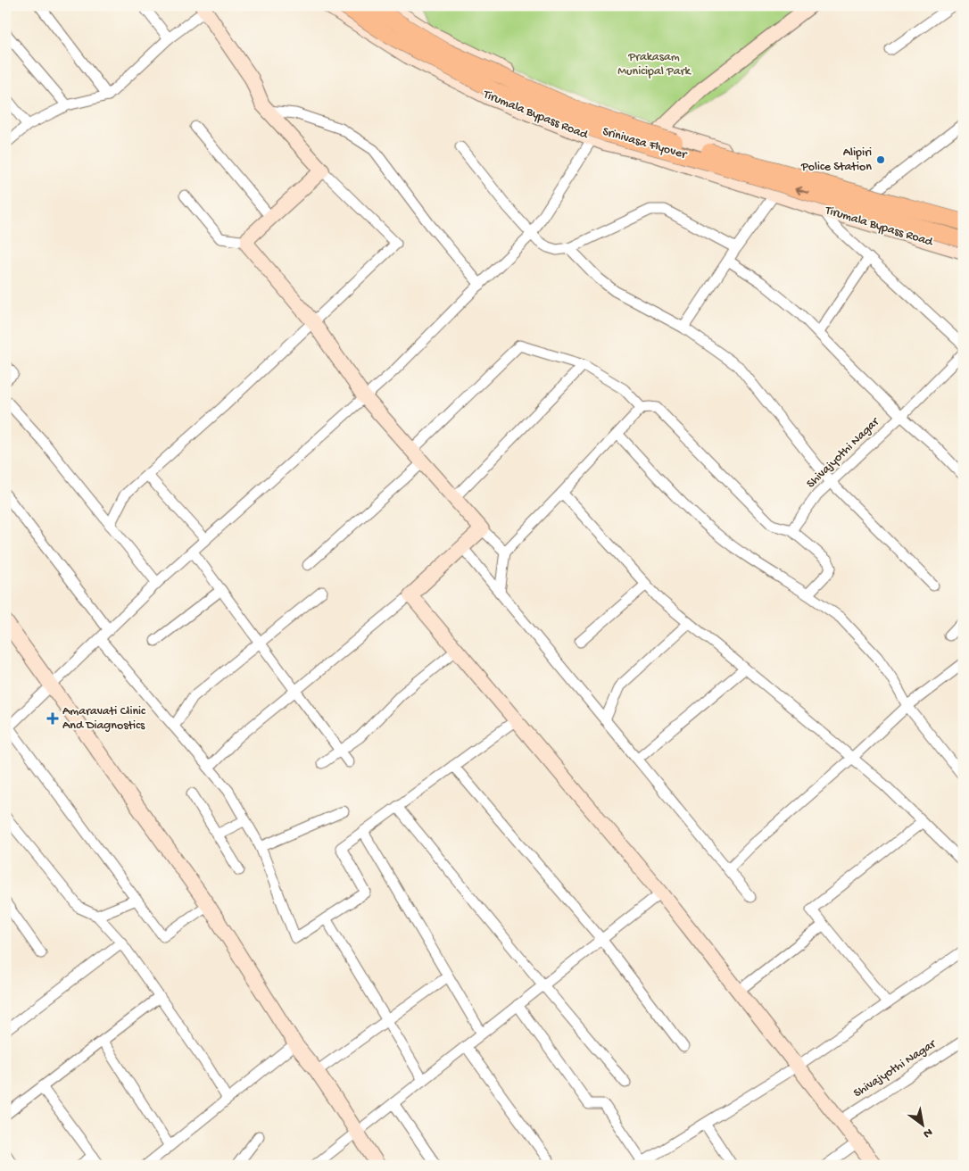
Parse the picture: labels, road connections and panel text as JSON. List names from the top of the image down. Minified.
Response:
{"streets":{"main road":["Srinivasa Flyover"],"street":["Tirumala Bypass Road","Shivajyothi Nagar"]},"parks":["Prakasam Municipal Park"],"places":{"other":["Alipiri Police Station"],"health":["Amaravati Clinic And Diagnostics"]},"north":"bottom right"}
